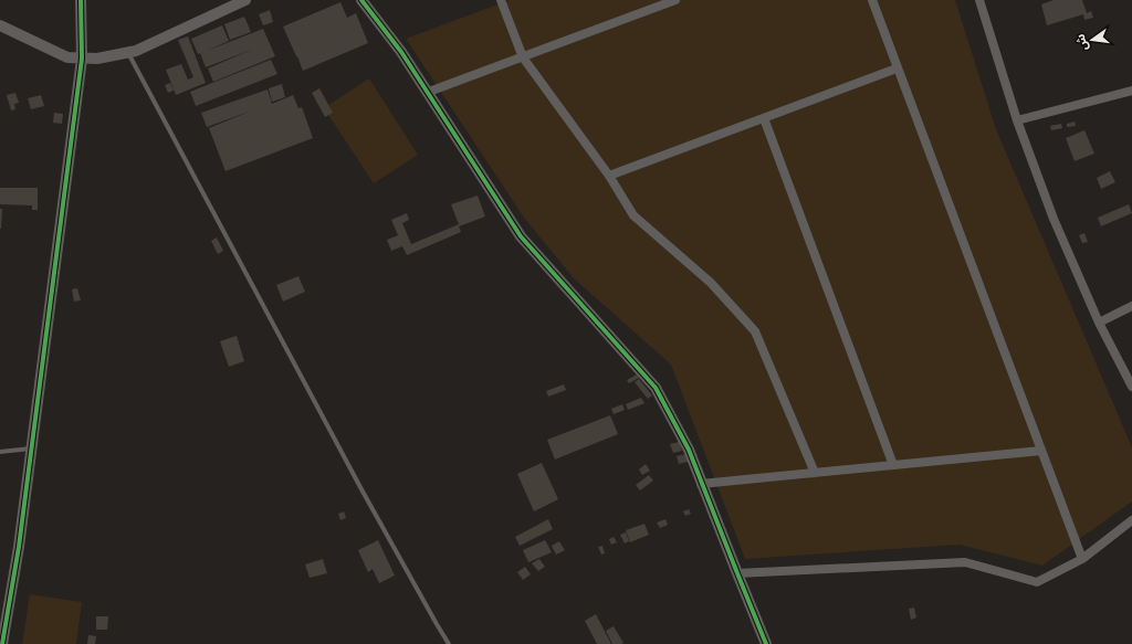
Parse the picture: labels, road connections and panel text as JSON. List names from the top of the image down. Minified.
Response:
{"north":"left"}
